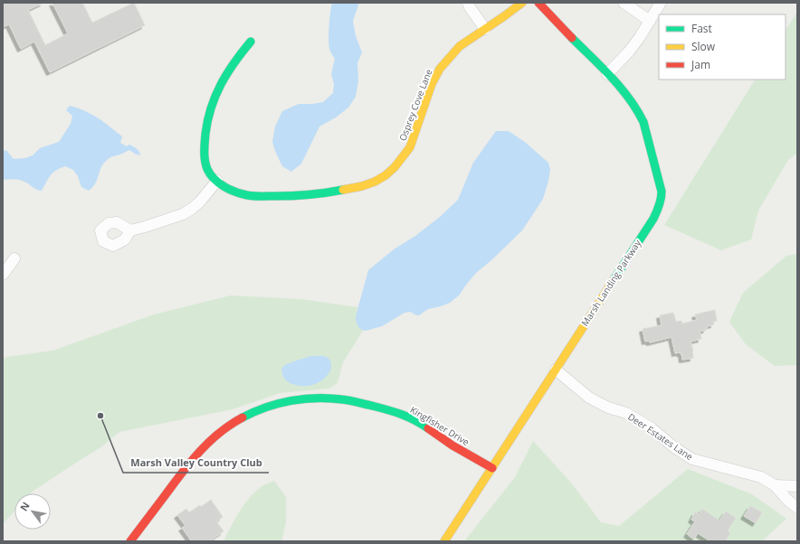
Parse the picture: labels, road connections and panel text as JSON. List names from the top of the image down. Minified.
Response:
{"streets":{"street":["Osprey Cove Lane","Marsh Landing Parkway","Kingfisher Drive","Deer Estates Lane"]},"crossings":[["Marsh Landing Parkway","Kingfisher Drive"],["Marsh Landing Parkway","Deer Estates Lane"]],"places":["Marsh Valley Country Club"],"legend":["Fast","Slow","Jam"],"north":"top left"}
